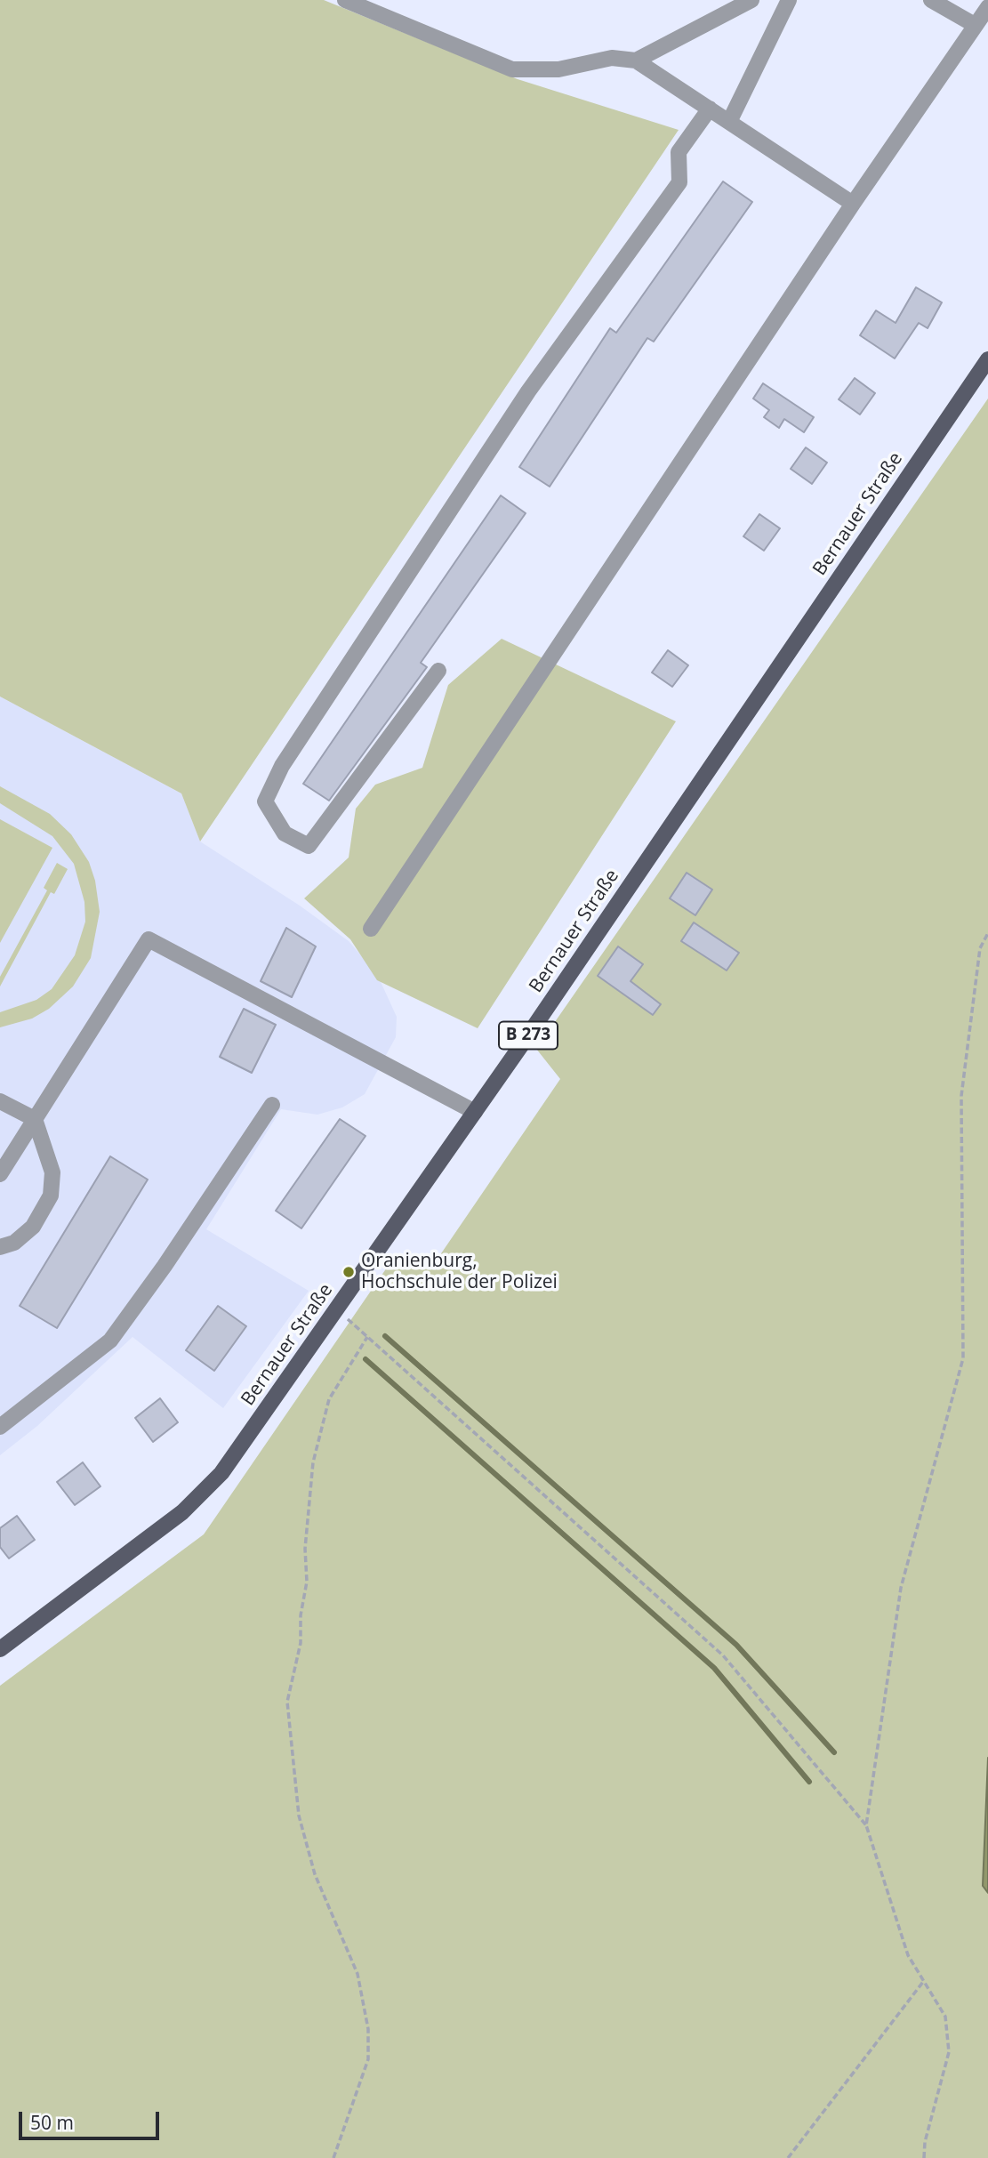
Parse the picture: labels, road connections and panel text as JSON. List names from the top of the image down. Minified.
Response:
{"streets":{"main road":["Bernauer Straße","B 273"]},"places":["Oranienburg, Hochschule der Polizei"],"scale_bar":"50 m"}
